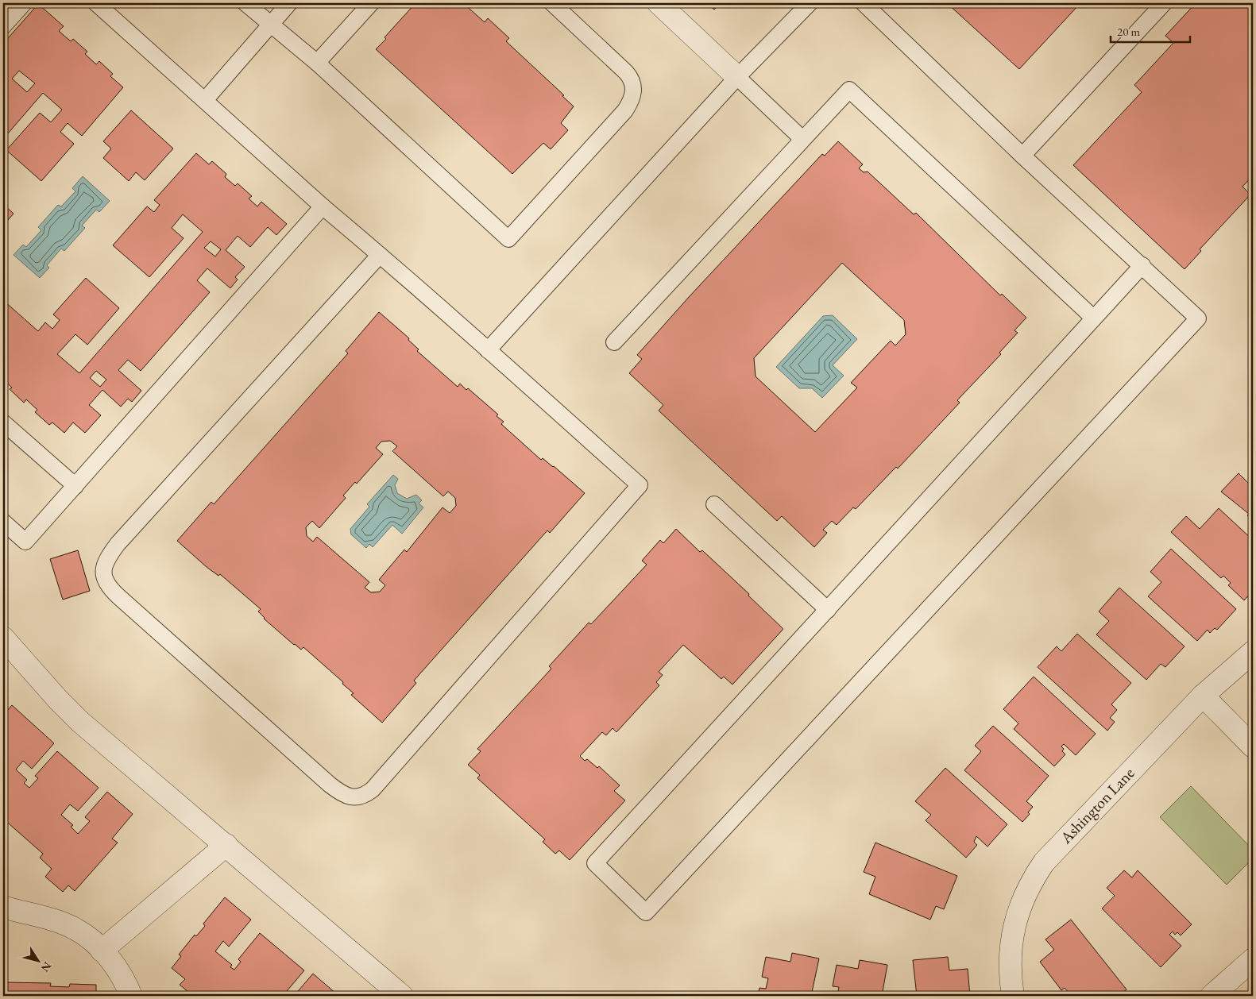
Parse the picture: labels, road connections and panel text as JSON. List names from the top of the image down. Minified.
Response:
{"streets":{"street":["Ashington Lane"]},"scale_bar":"20 m","north":"bottom right"}
